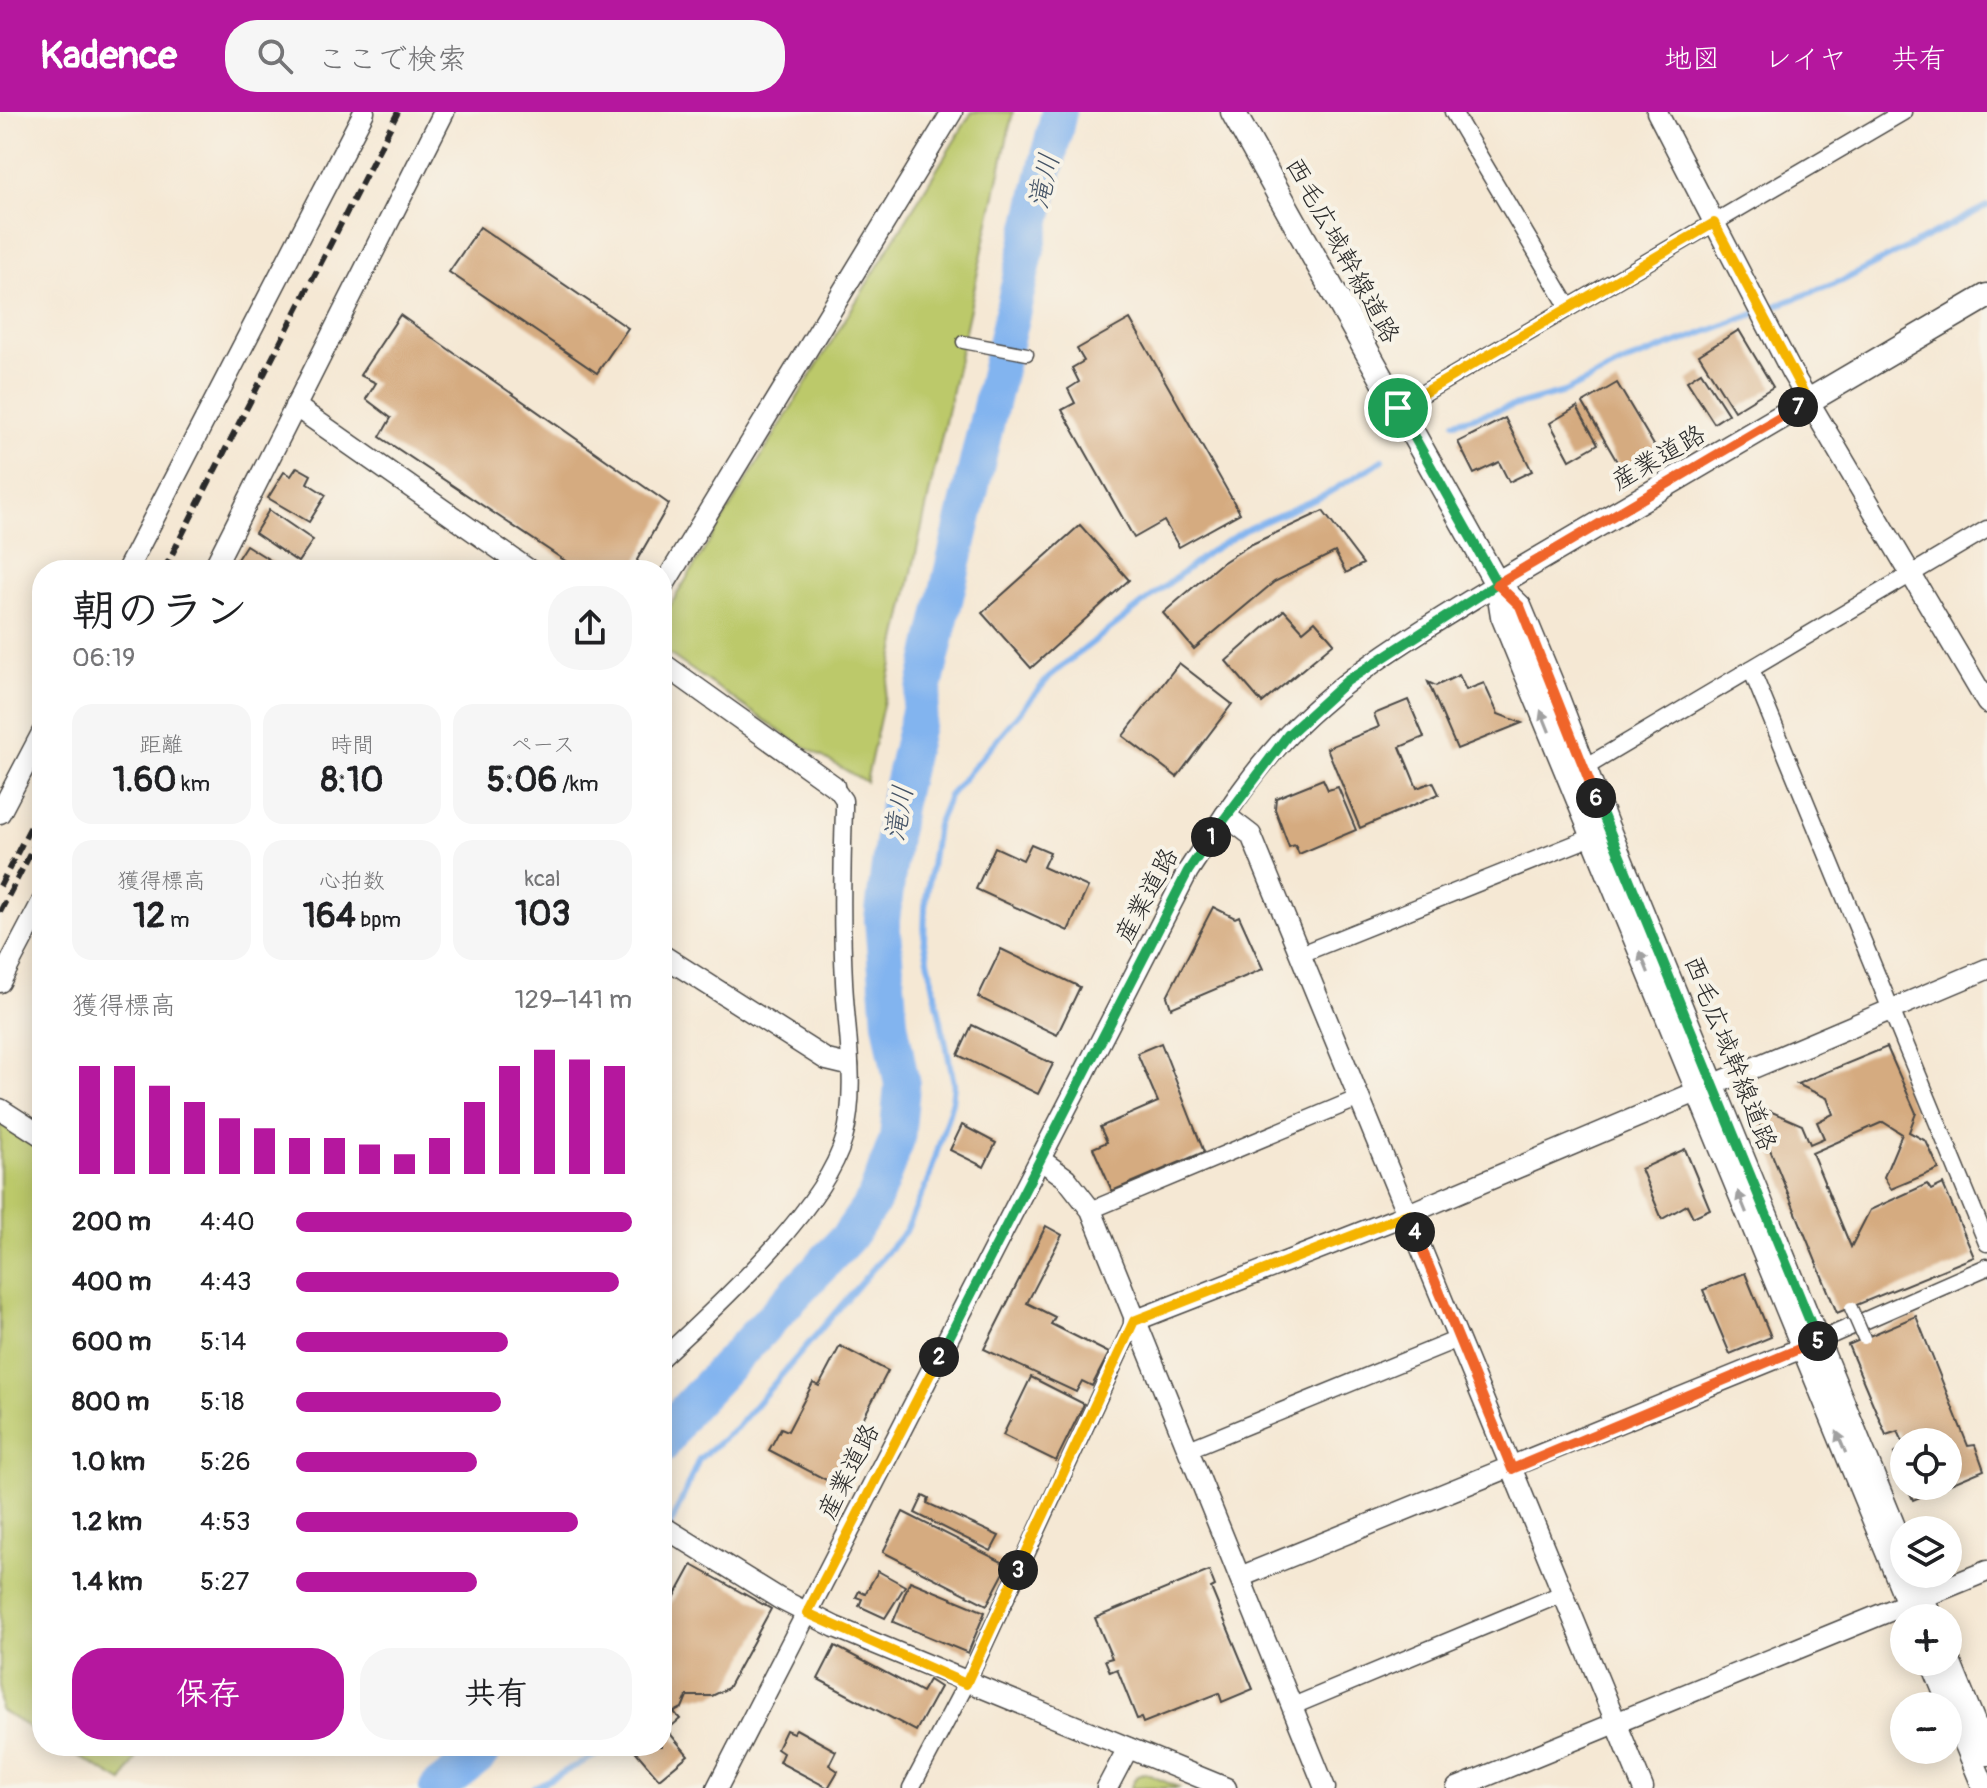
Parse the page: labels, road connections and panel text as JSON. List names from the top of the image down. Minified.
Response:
{"streets":{"main road":["西毛広域幹線道路","産業道路"]},"crossings":[["西毛広域幹線道路","産業道路"]],"water":["滝川"],"page":{"header":"Kadence","search":"ここで検索","nav":["地図","レイヤ","共有"],"pins":["7","6","1","4","5","2","3"],"heading":["朝のラン","06:19"],"stats":[["距離","1.60 km"],["時間","8:10"],["ペース","5:06 /km"],["獲得標高","12 m"],["心拍数","164 bpm"],["kcal","103"]],"chart":["獲得標高","129–141 m"],"list":[{"name":"200 m","note":"4:40"},{"name":"400 m","note":"4:43"},{"name":"600 m","note":"5:14"},{"name":"800 m","note":"5:18"},{"name":"1.0 km","note":"5:26"},{"name":"1.2 km","note":"4:53"},{"name":"1.4 km","note":"5:27"}],"map_buttons":["+","−"],"buttons":["保存","共有"]}}
